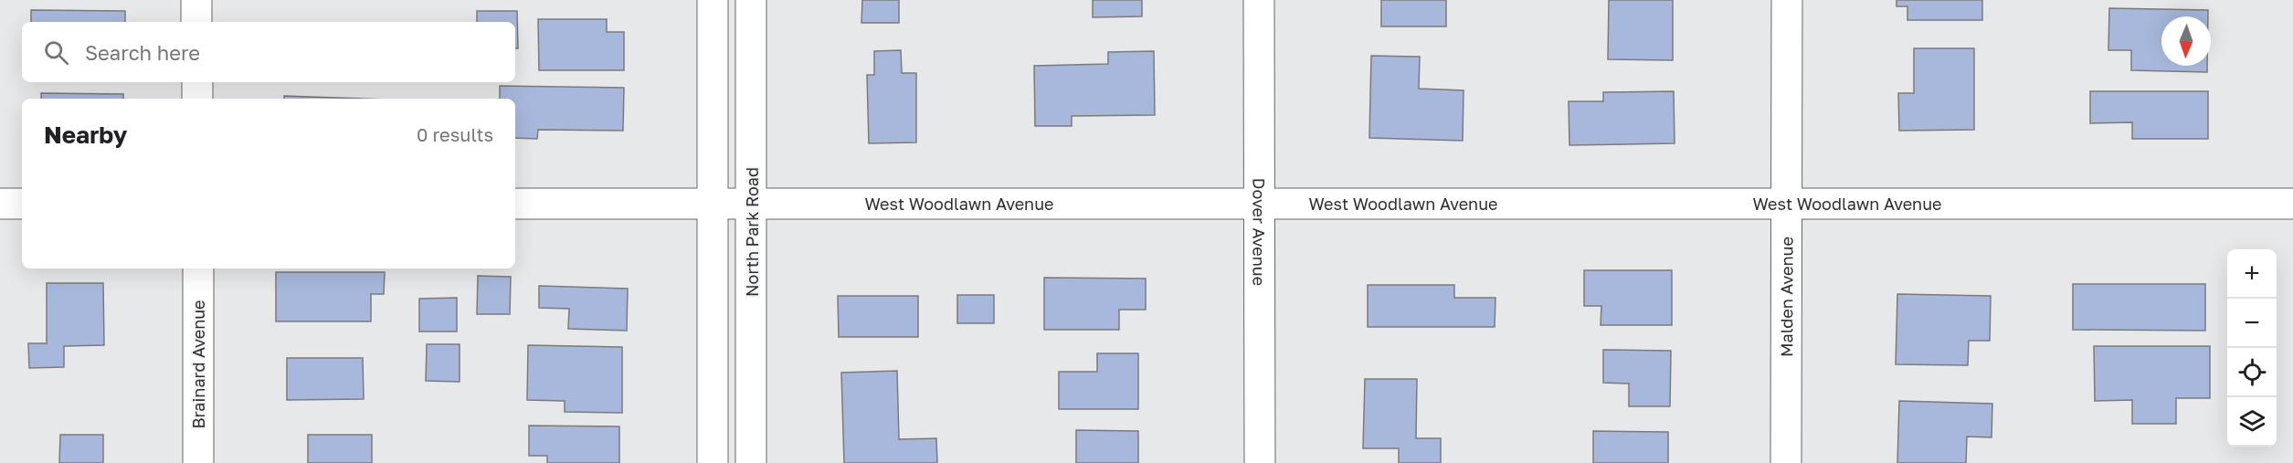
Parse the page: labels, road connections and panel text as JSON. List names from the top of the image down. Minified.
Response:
{"streets":{"street":["West Woodlawn Avenue","Dover Avenue","North Park Road","Malden Avenue","Brainard Avenue"]},"crossings":[["West Woodlawn Avenue","Dover Avenue"],["West Woodlawn Avenue","North Park Road"],["West Woodlawn Avenue","Malden Avenue"]],"north":"bottom","page":{"search":"Search here","heading":["Nearby","0 results"],"map_buttons":["+","−"]}}
